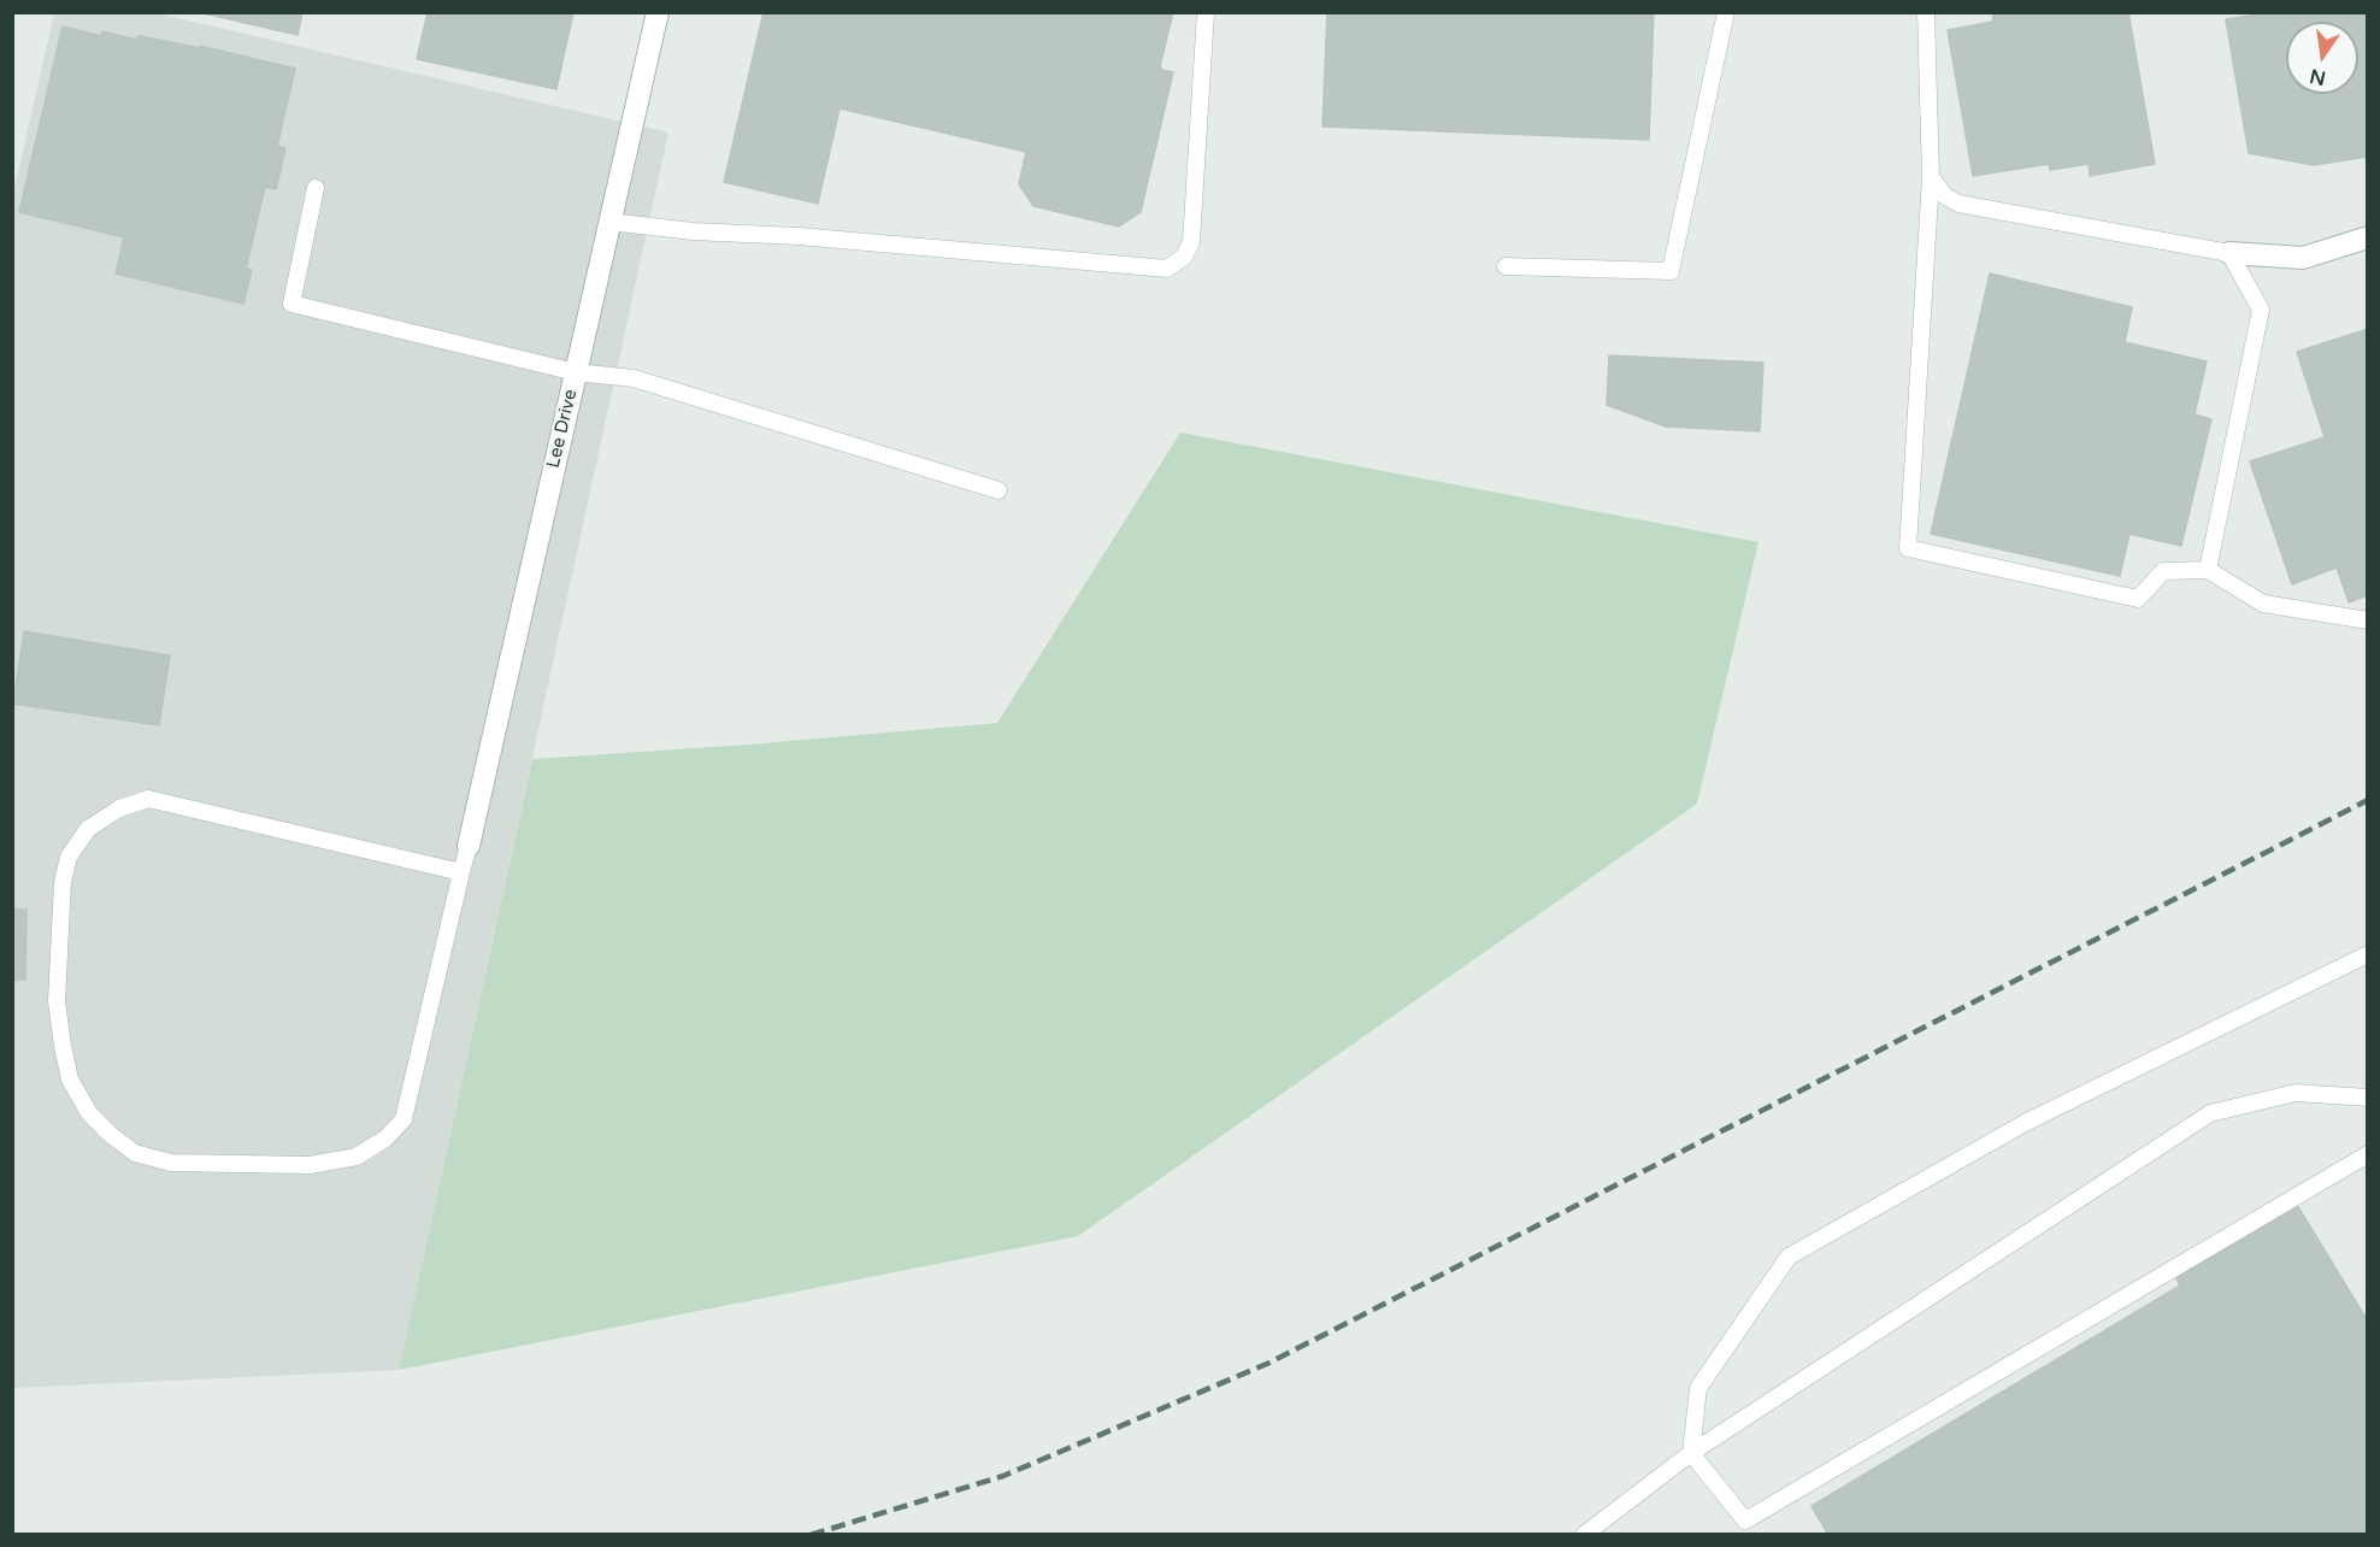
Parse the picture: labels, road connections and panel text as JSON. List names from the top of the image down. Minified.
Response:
{"streets":{"street":["Lee Drive"]},"north":"bottom"}
